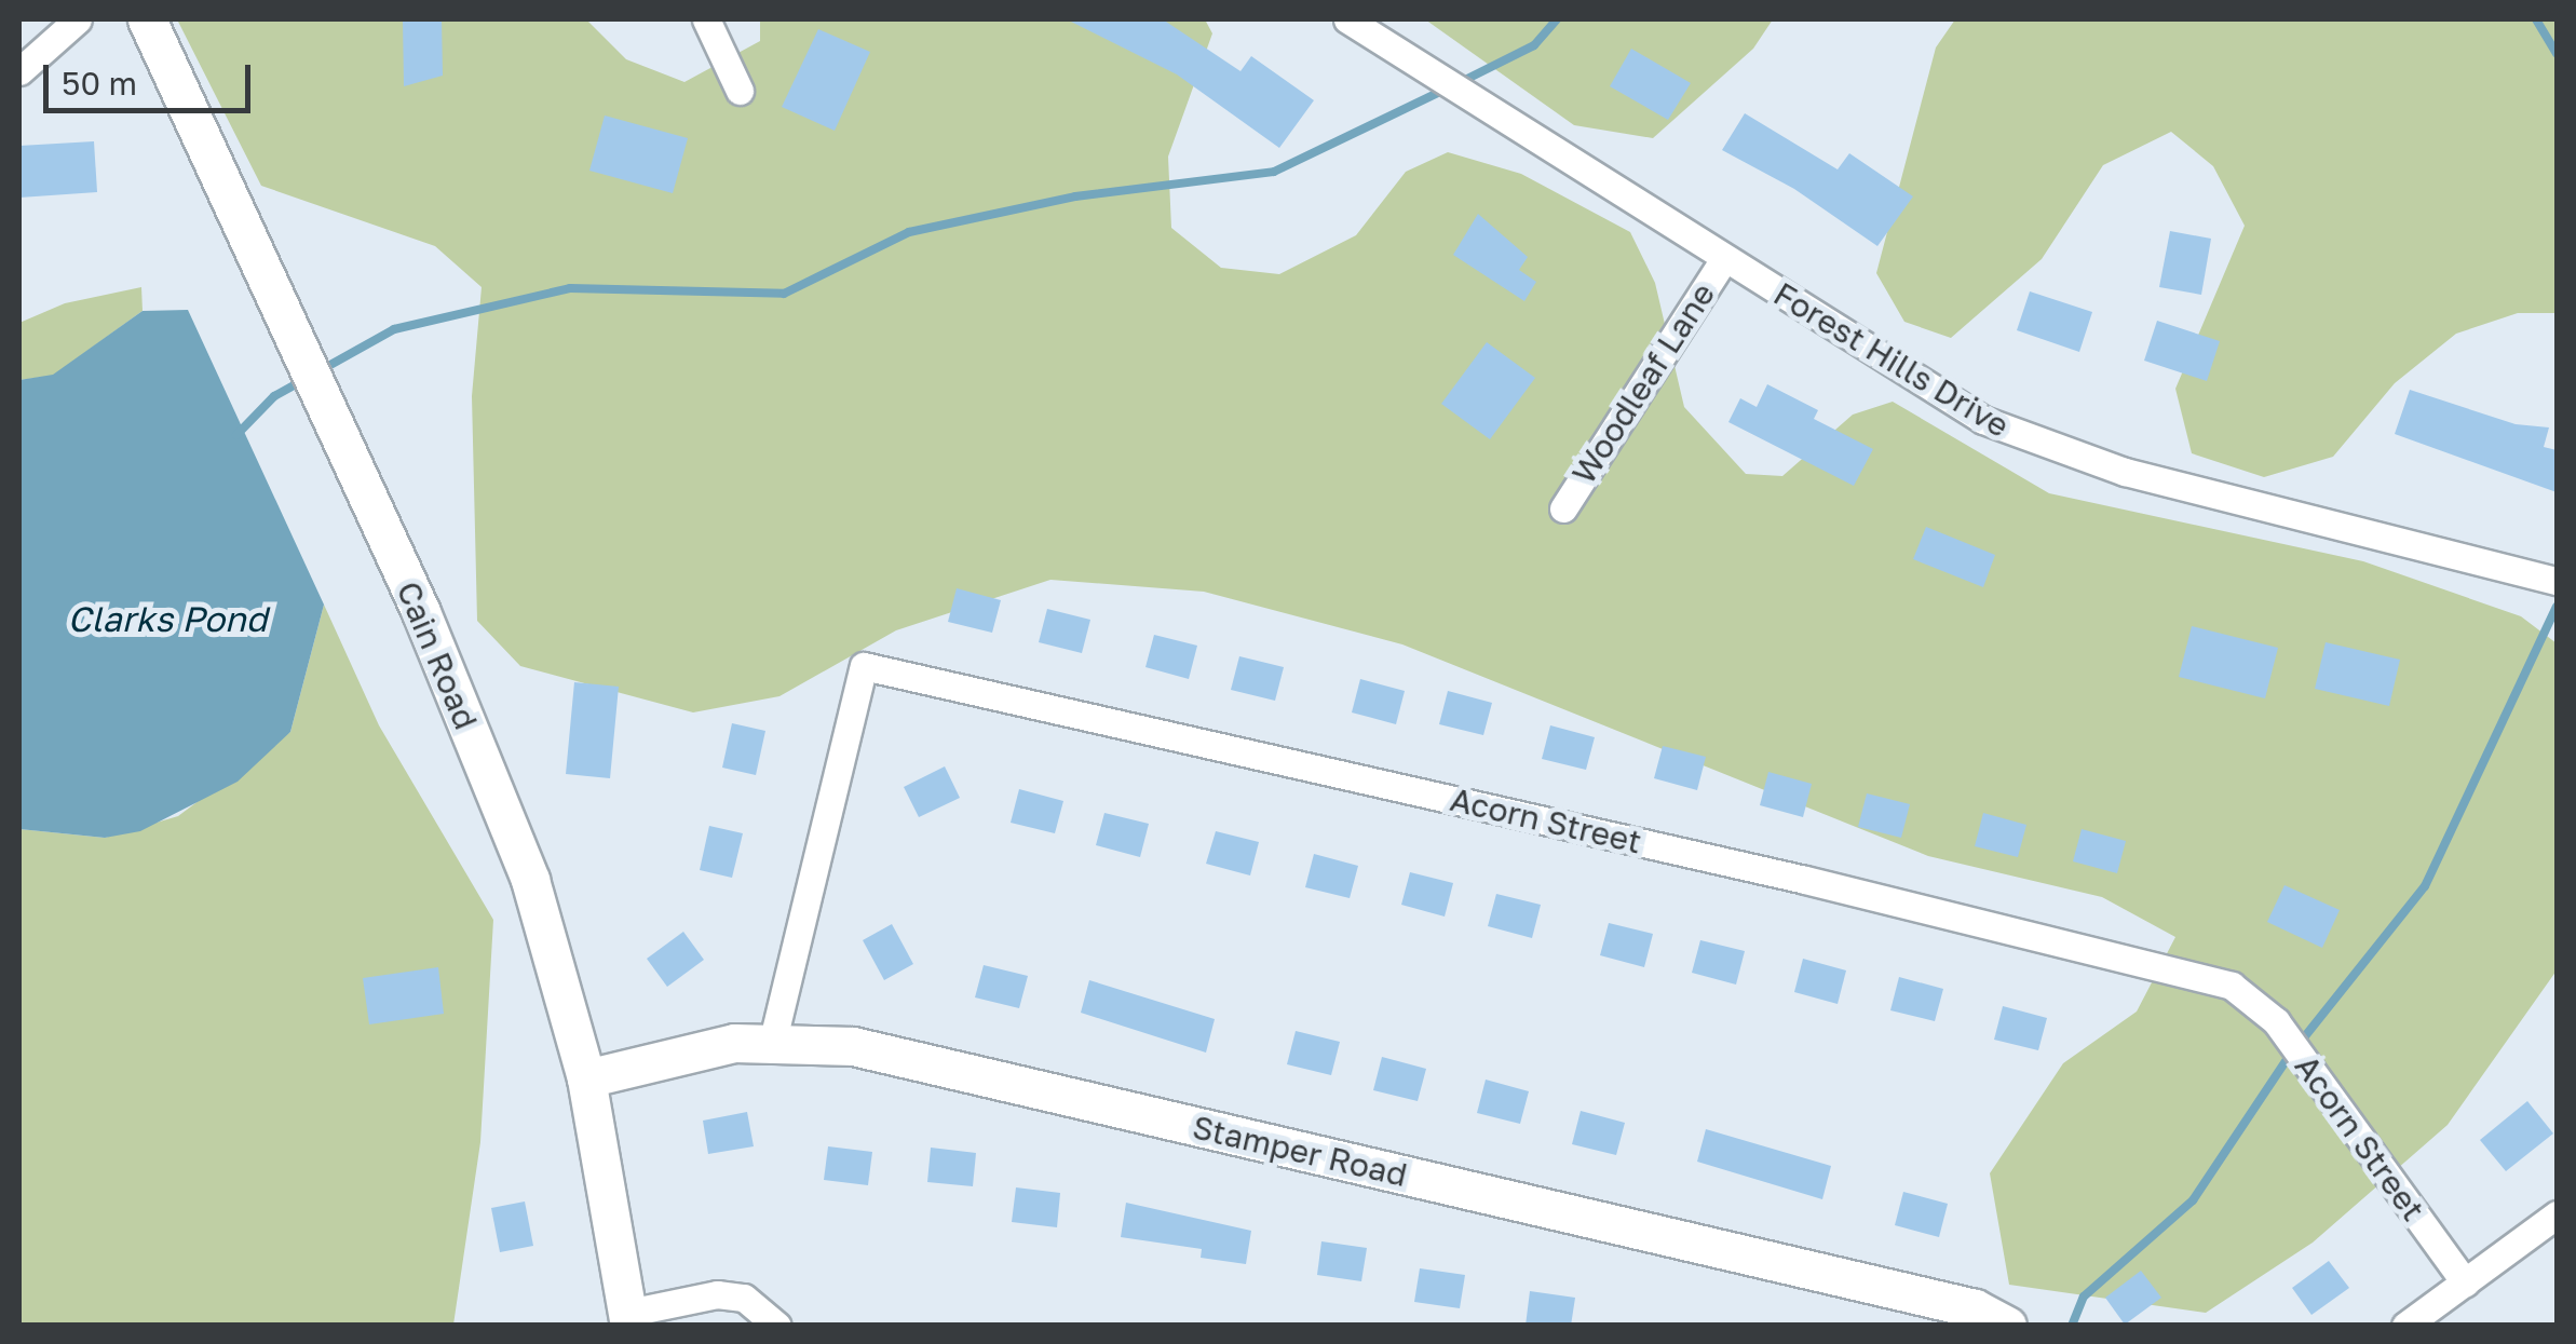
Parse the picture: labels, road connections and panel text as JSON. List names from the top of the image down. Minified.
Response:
{"streets":{"street":["Forest Hills Drive","Woodleaf Lane","Cain Road","Acorn Street","Stamper Road"]},"crossings":[["Forest Hills Drive","Woodleaf Lane"],["Cain Road","Stamper Road"],["Acorn Street","Stamper Road"]],"water":["Clarks Pond"],"scale_bar":"50 m"}
